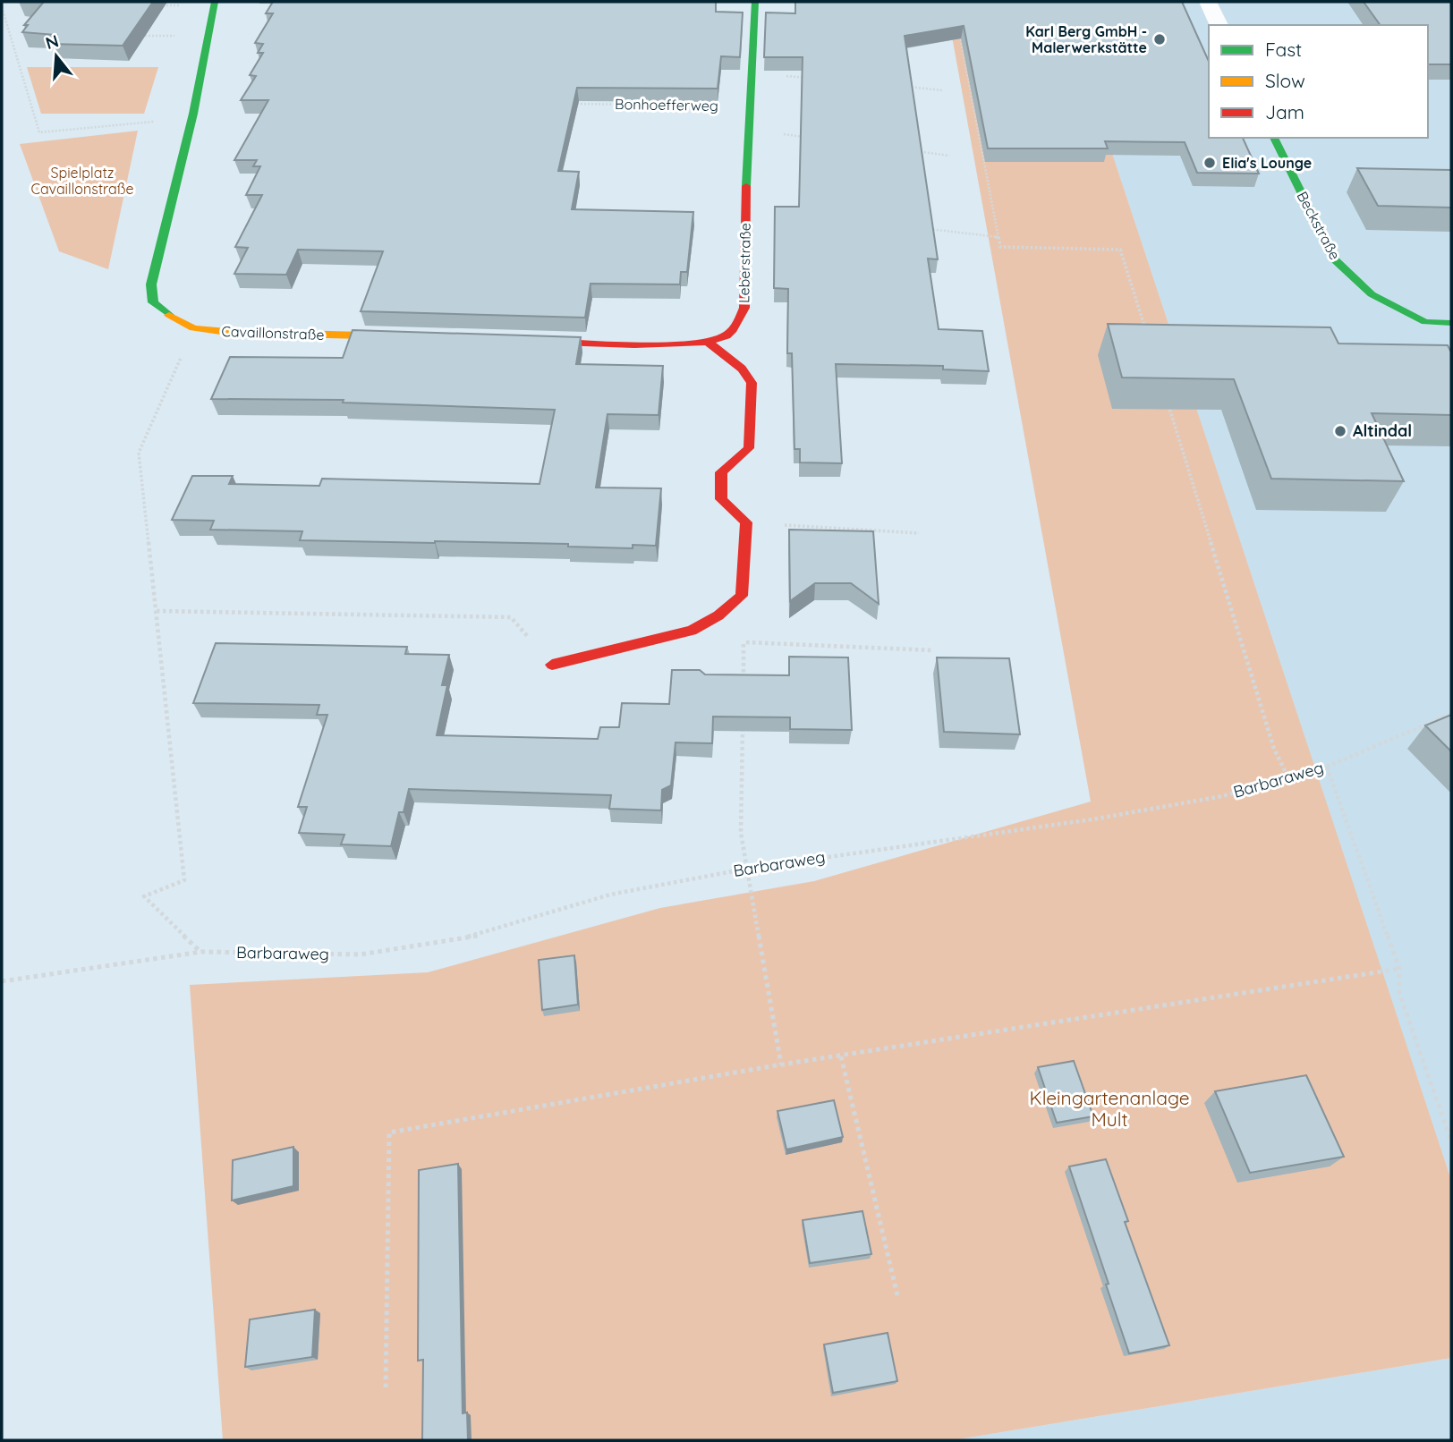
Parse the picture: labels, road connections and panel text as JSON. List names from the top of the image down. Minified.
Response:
{"streets":{"street":["Beckstraße","Leberstraße","Cavaillonstraße"],"path":["Bonhoefferweg","Barbaraweg"]},"crossings":[["Bonhoefferweg","Leberstraße"]],"parks":["Spielplatz Cavaillonstraße","Kleingartenanlage Mult"],"places":["Karl Berg GmbH - Malerwerkstätte","Elia's Lounge","Altindal"],"legend":["Fast","Slow","Jam"],"north":"top"}
